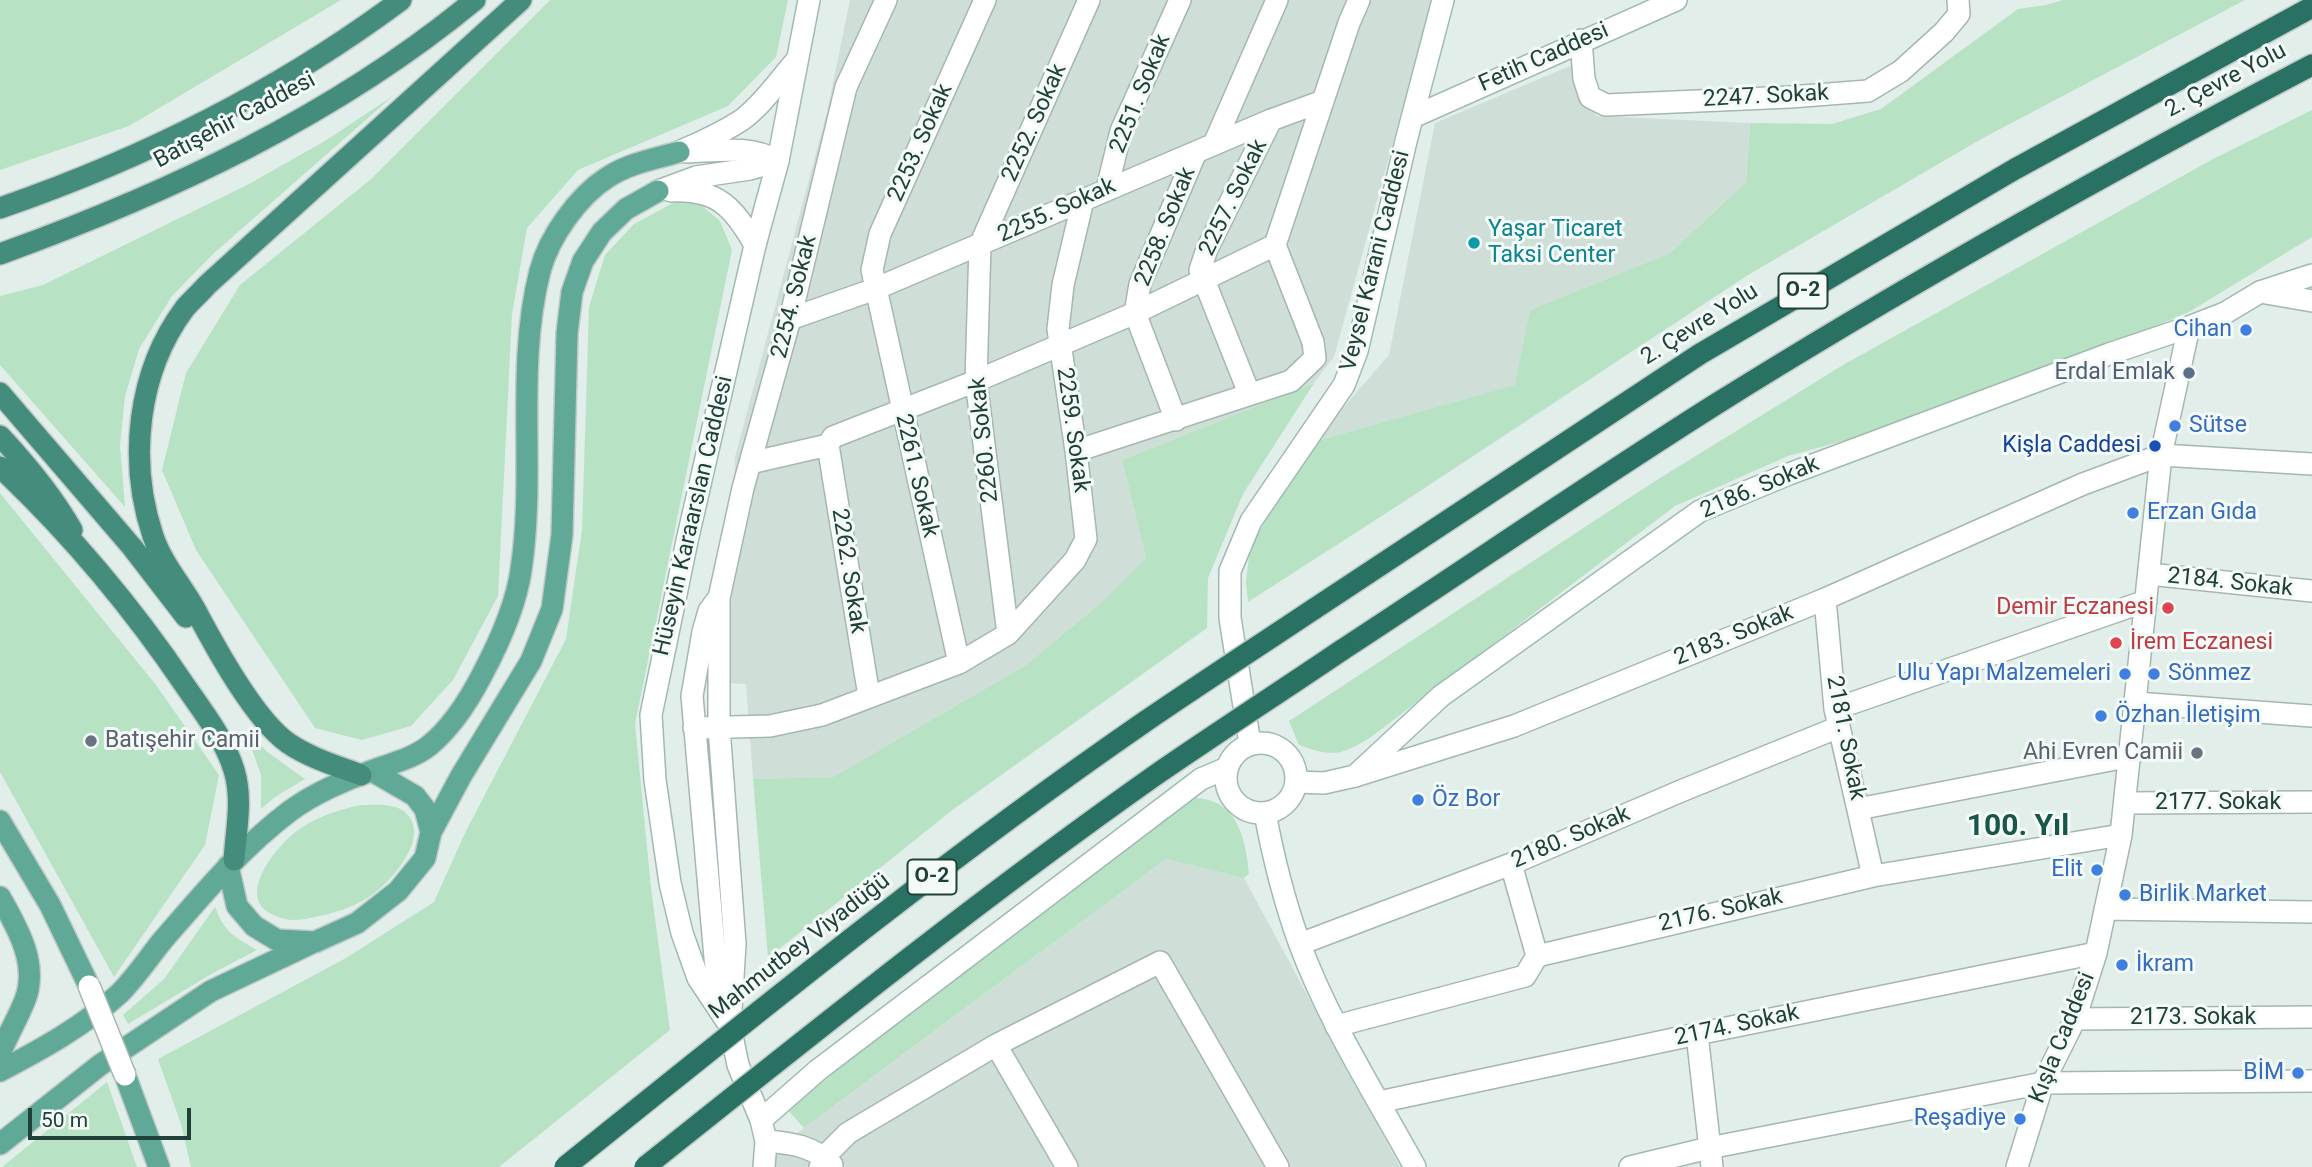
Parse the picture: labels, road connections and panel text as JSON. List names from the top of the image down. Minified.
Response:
{"streets":{"highway":["2. Çevre Yolu","Batışehir Caddesi","O-2","Mahmutbey Viyadüğü"],"street":["Fetih Caddesi","2251. Sokak","2247. Sokak","2252. Sokak","2253. Sokak","2257. Sokak","2255. Sokak","2258. Sokak","Veysel Karani Caddesi","2254. Sokak","2259. Sokak","2260. Sokak","2261. Sokak","2186. Sokak","Hüseyin Karaarslan Caddesi","2262. Sokak","2184. Sokak","2183. Sokak","2181. Sokak","2177. Sokak","2180. Sokak","2176. Sokak","2173. Sokak","2174. Sokak","Kışla Caddesi"]},"crossings":[["Fetih Caddesi","2247. Sokak"],["Fetih Caddesi","Veysel Karani Caddesi"],["2. Çevre Yolu","Mahmutbey Viyadüğü"],["2251. Sokak","2255. Sokak"],["2252. Sokak","2255. Sokak"],["2252. Sokak","2260. Sokak"],["2253. Sokak","2255. Sokak"],["2253. Sokak","2261. Sokak"],["2257. Sokak","2255. Sokak"],["2255. Sokak","2258. Sokak"],["2255. Sokak","2254. Sokak"],["2255. Sokak","2259. Sokak"],["2255. Sokak","2260. Sokak"],["2255. Sokak","2261. Sokak"],["Veysel Karani Caddesi","2183. Sokak"],["2259. Sokak","2260. Sokak"],["2259. Sokak","2261. Sokak"],["2259. Sokak","2262. Sokak"],["2186. Sokak","2183. Sokak"],["2186. Sokak","Kışla Caddesi"],["2184. Sokak","Kışla Caddesi"],["2183. Sokak","2181. Sokak"],["2183. Sokak","Kışla Caddesi"],["2181. Sokak","2180. Sokak"],["2181. Sokak","2176. Sokak"],["2177. Sokak","Kışla Caddesi"],["2180. Sokak","Kışla Caddesi"],["2176. Sokak","Kışla Caddesi"],["2173. Sokak","Kışla Caddesi"],["2174. Sokak","Kışla Caddesi"]],"districts":["100. Yıl"],"places":["Yaşar Ticaret Taksi Center","Cihan","Erdal Emlak","Sütse","Kişla Caddesi","Erzan Gıda","Demir Eczanesi","İrem Eczanesi","Ulu Yapı Malzemeleri","Sönmez","Özhan İletişim","Batışehir Camii","Ahi Evren Camii","Öz Bor","Elit","Birlik Market","İkram","BİM","Reşadiye"],"scale_bar":"50 m"}
